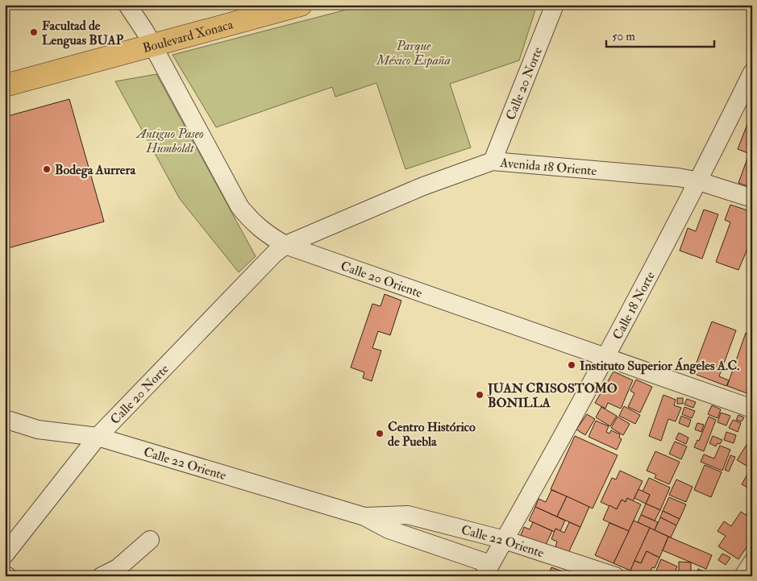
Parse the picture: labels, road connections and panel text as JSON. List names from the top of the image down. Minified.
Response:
{"streets":{"main road":["Boulevard Xonaca"],"street":["Calle 20 Norte","Avenida 18 Oriente","Calle 20 Oriente","Calle 18 Norte","Calle 22 Oriente"]},"crossings":[["Boulevard Xonaca","Calle 20 Oriente"],["Calle 20 Norte","Avenida 18 Oriente"],["Calle 20 Norte","Calle 20 Oriente"],["Calle 20 Norte","Calle 22 Oriente"],["Avenida 18 Oriente","Calle 20 Oriente"],["Avenida 18 Oriente","Calle 18 Norte"],["Calle 20 Oriente","Calle 18 Norte"],["Calle 18 Norte","Calle 22 Oriente"]],"parks":["Parque México España","Antiguo Paseo Humboldt"],"places":["Facultad de Lenguas BUAP","Bodega Aurrera","Instituto Superior Ángeles A.C.","JUAN CRISOSTOMO BONILLA","Centro Histórico de Puebla"],"scale_bar":"50 m"}
